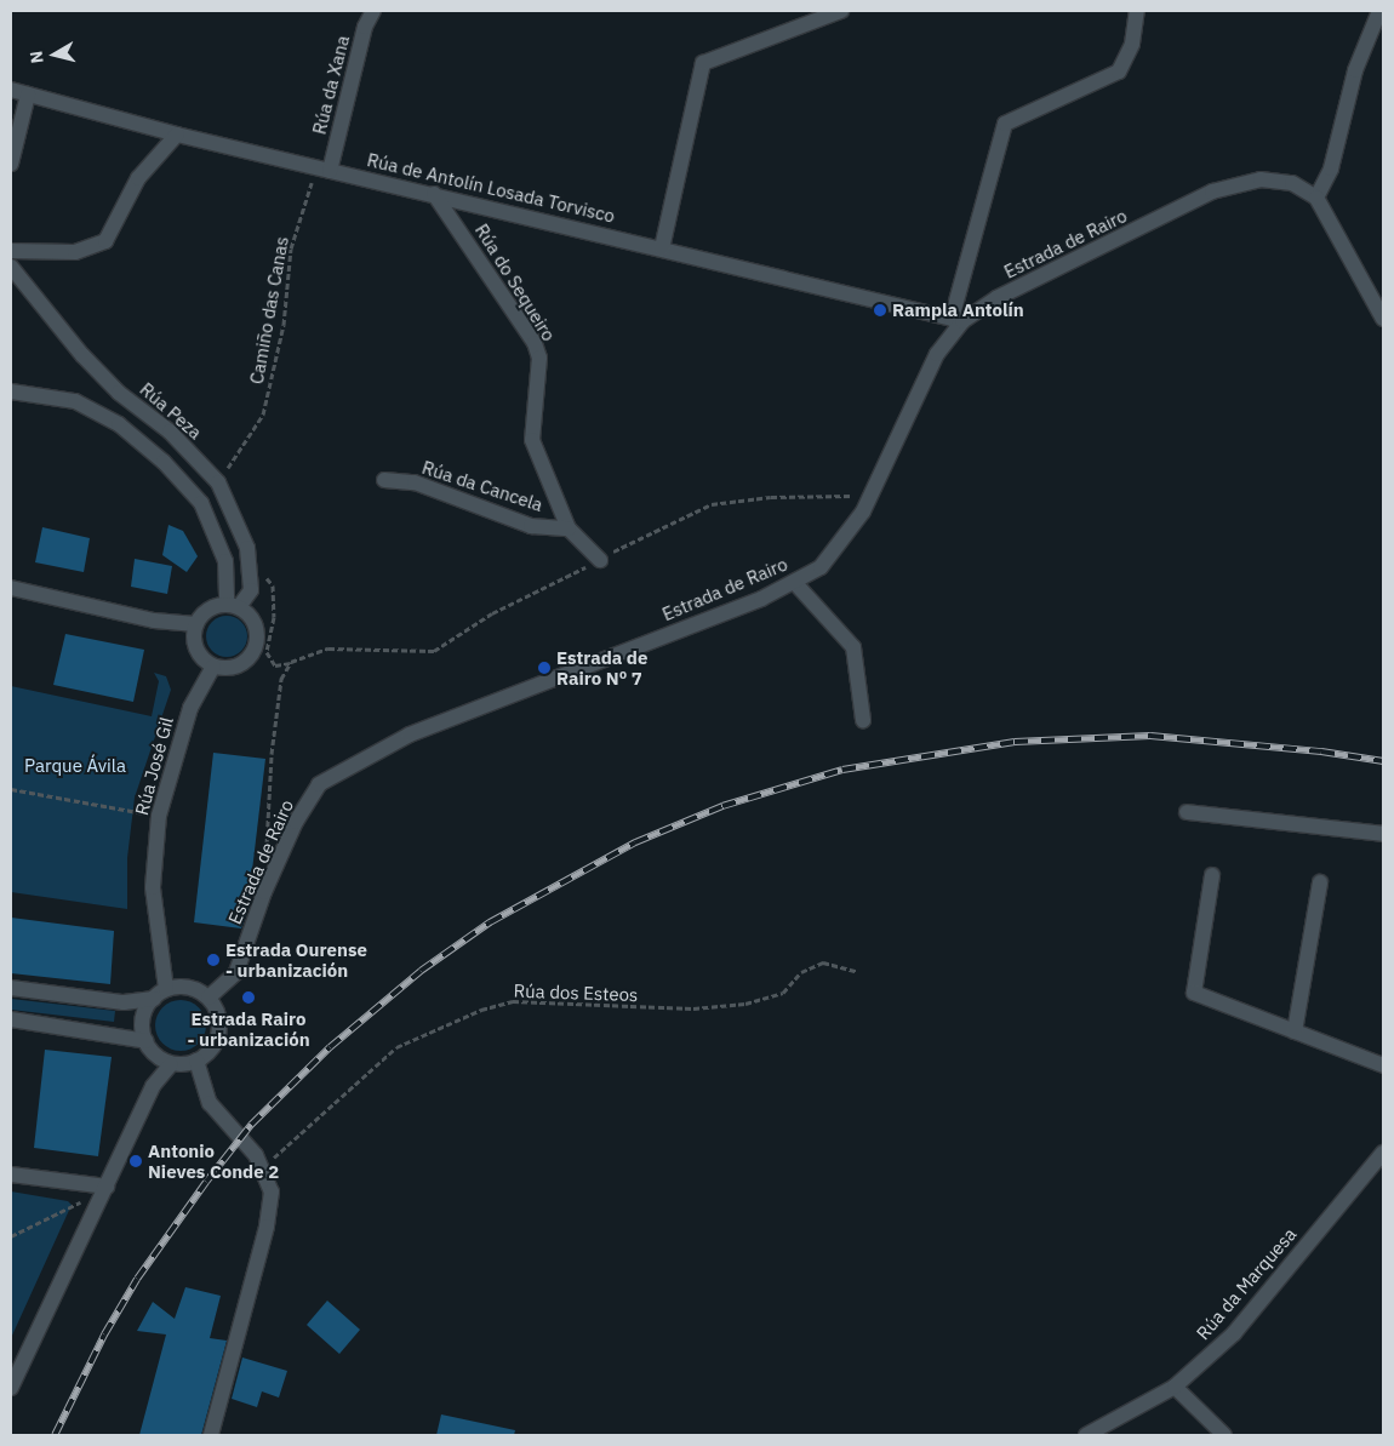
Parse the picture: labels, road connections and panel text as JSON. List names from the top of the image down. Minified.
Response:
{"streets":{"street":["Rúa da Xana","Rúa de Antolín Losada Torvisco","Estrada de Rairo","Rúa do Sequeiro","Rúa Peza","Rúa da Cancela","Rúa José Gil","Rúa da Marquesa"],"path":["Camiño das Canas","Rúa dos Esteos"]},"crossings":[["Rúa da Xana","Rúa de Antolín Losada Torvisco"],["Rúa da Xana","Camiño das Canas"],["Rúa de Antolín Losada Torvisco","Estrada de Rairo"],["Rúa de Antolín Losada Torvisco","Rúa do Sequeiro"],["Rúa de Antolín Losada Torvisco","Camiño das Canas"],["Estrada de Rairo","Rúa José Gil"],["Rúa do Sequeiro","Rúa da Cancela"],["Camiño das Canas","Rúa Peza"],["Rúa Peza","Rúa José Gil"]],"parks":["Parque Ávila"],"places":["Rampla Antolín","Estrada de Rairo Nº 7","Estrada Ourense - urbanización","Estrada Rairo - urbanización","Antonio Nieves Conde 2"],"north":"left"}
